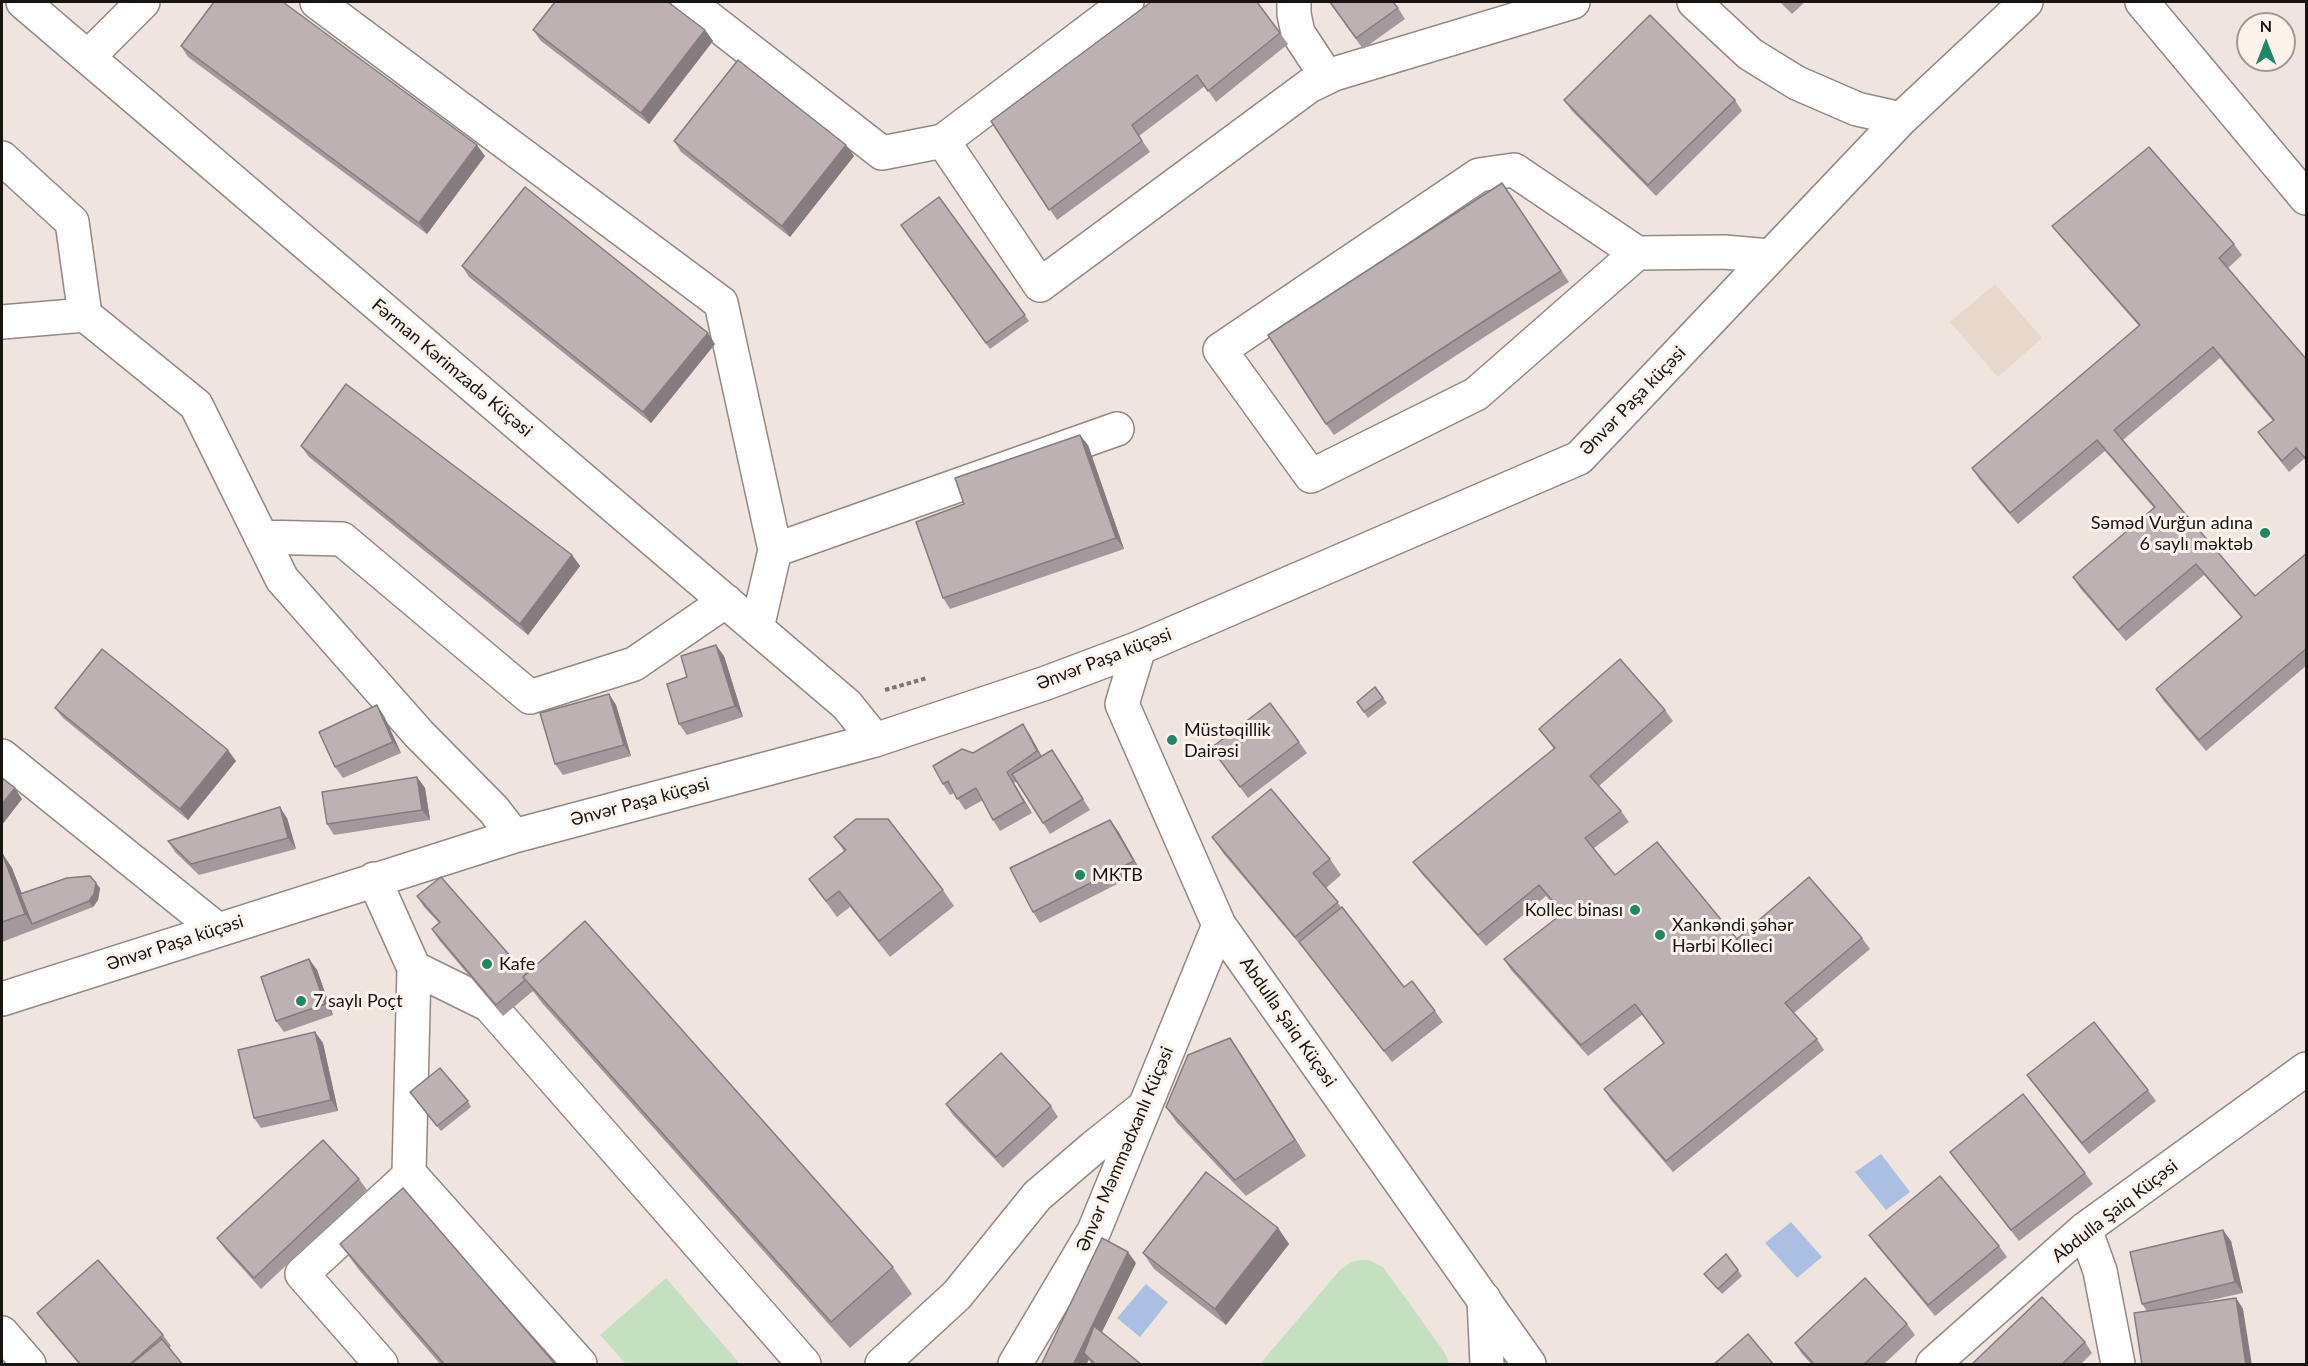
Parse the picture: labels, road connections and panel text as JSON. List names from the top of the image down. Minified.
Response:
{"streets":{"street":["Fərman Kərimzadə Küçəsi","Ənvər Paşa küçəsi","Abdulla Şaiq Küçəsi","Ənvər Məmmədxanlı Küçəsi"]},"crossings":[["Fərman Kərimzadə Küçəsi","Ənvər Paşa küçəsi"],["Ənvər Paşa küçəsi","Abdulla Şaiq Küçəsi"],["Abdulla Şaiq Küçəsi","Ənvər Məmmədxanlı Küçəsi"]],"places":["Səməd Vurğun adına 6 saylı məktəb","Müstəqillik Dairəsi","MKTB","Kollec binası","Xankəndi şəhər Hərbi Kolleci","Kafe","7 saylı Poçt"],"north":"top"}
